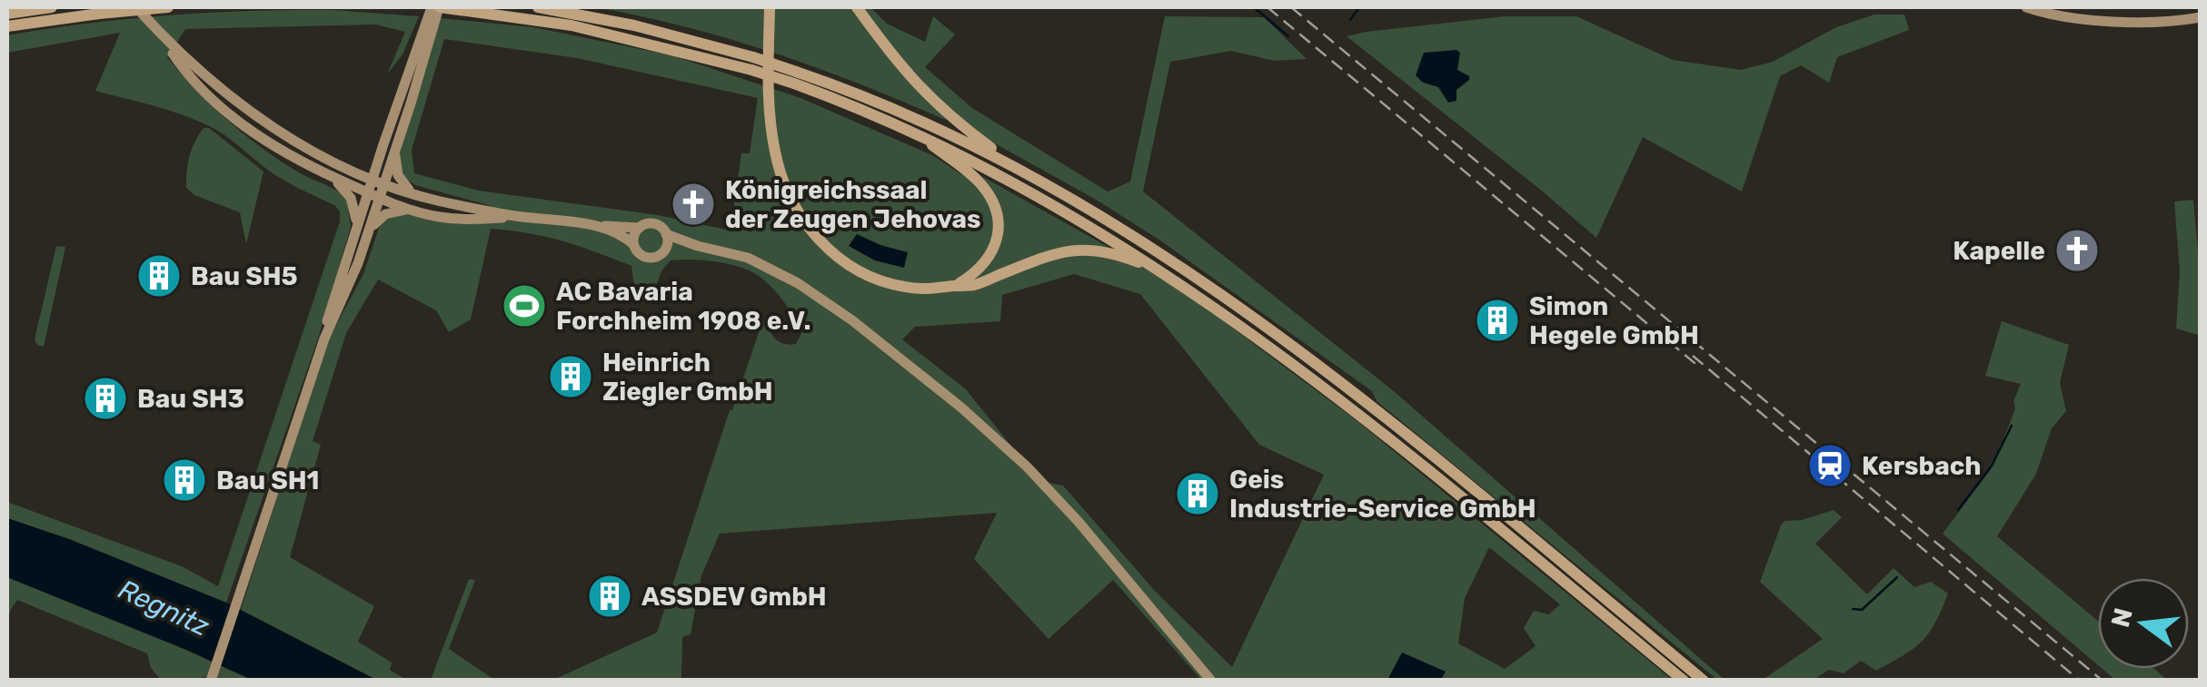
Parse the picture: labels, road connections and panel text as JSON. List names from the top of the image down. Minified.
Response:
{"water":["Regnitz"],"places":{"church":["Königreichssaal der Zeugen Jehovas","Kapelle"],"building":["Bau SH5","Simon Hegele GmbH","Heinrich Ziegler GmbH","Bau SH3","Bau SH1","Geis Industrie-Service GmbH","ASSDEV GmbH"],"sports":["AC Bavaria Forchheim 1908 e.V."],"station":["Kersbach"]},"north":"left"}
